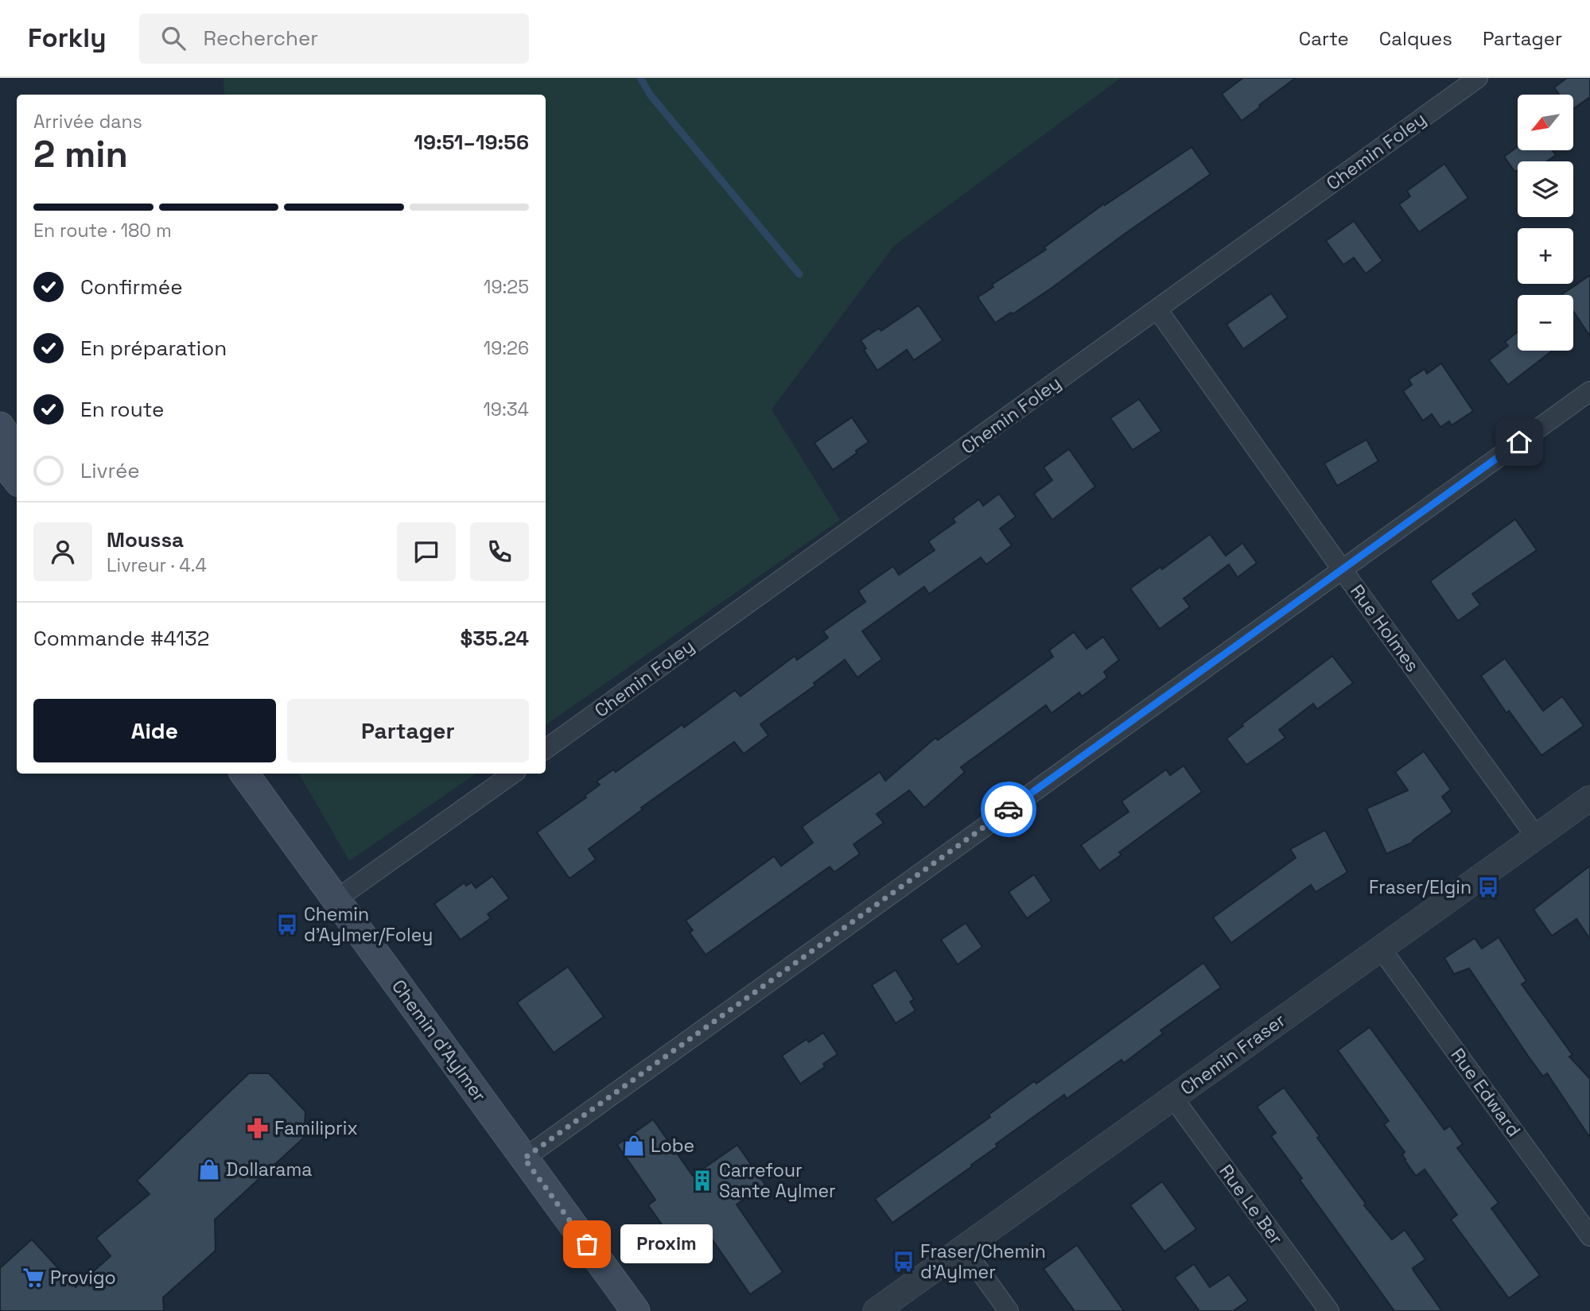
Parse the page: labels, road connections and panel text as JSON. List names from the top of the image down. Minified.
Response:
{"streets":{"main road":["Chemin d'Aylmer"],"street":["Chemin Foley","Rue Holmes","Chemin Fraser","Rue Edward","Rue Le Ber"]},"crossings":[["Chemin Foley","Rue Holmes"],["Rue Holmes","Chemin Fraser"],["Chemin Fraser","Rue Edward"],["Chemin Fraser","Rue Le Ber"]],"places":{"bus stop":["Fraser/Elgin","Chemin d'Aylmer/Foley","Fraser/Chemin d'Aylmer"],"pharmacy":["Familiprix"],"shop":["Lobe","Dollarama"],"building":["Carrefour Sante Aylmer"],"other":["Proxim"],"supermarket":["Provigo"]},"north":"bottom left","page":{"header":"Forkly","search":"Rechercher","nav":["Carte","Calques","Partager"],"map_buttons":["+","−"],"heading":["2 min","Arrivée dans","19:51–19:56"],"panel":["Moussa","Livreur · 4.4","Commande #4132","$35.24"],"bar":"En route · 180 m","list":[["Confirmée","19:25"],["En préparation","19:26"],["En route","19:34"],"Livrée"],"buttons":["Aide","Partager"],"bubble":"Proxim"}}
